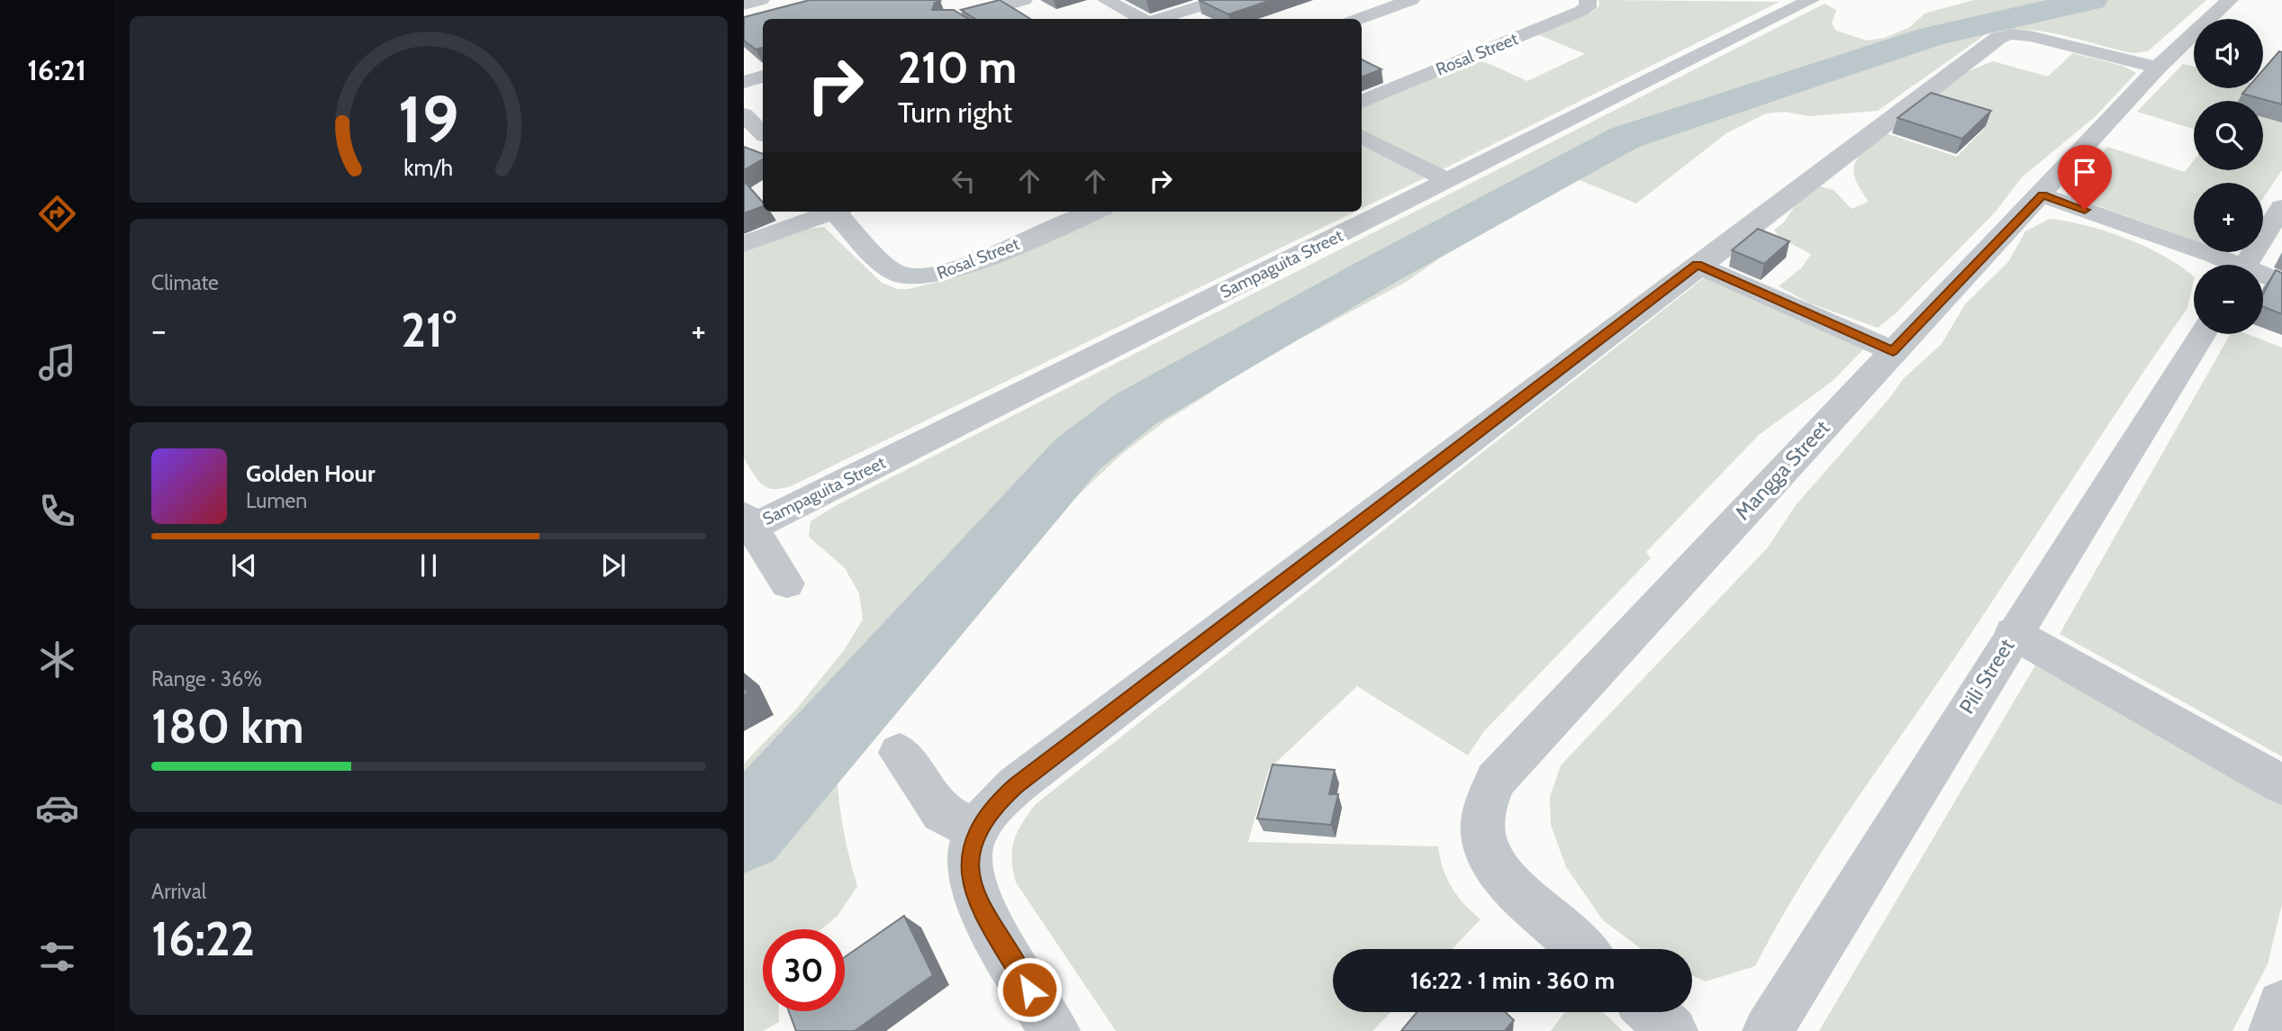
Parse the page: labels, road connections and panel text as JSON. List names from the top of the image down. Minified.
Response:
{"streets":{"street":["Rosal Street","Sampaguita Street","Mangga Street","Pili Street"]},"page":{"tabs":"16:21","map_buttons":["+","−"],"turn":["210 m","Turn right"],"tile":["Climate",["Range · 36%","180 km"],["Arrival","16:22"]],"heat":["−","21°","+"],"song":["Golden Hour","Lumen"],"limit":"30","trip":"16:22 · 1 min · 360 m","gauge":["19","km/h"]}}
